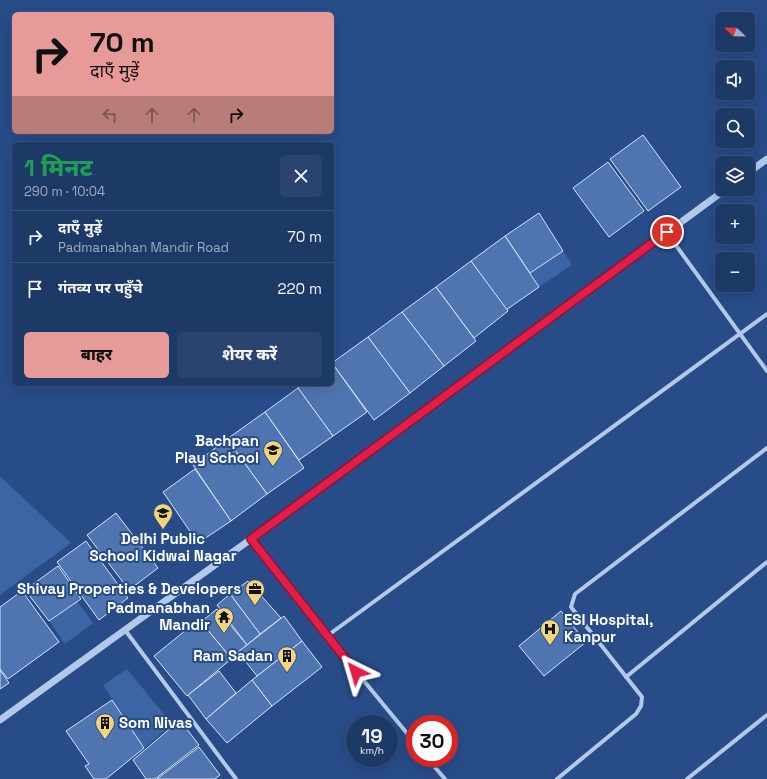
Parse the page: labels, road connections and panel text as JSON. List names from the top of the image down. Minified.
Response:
{"places":{"school or university":["Bachpan Play School","Delhi Public School Kidwai Nagar"],"office":["Shivay Properties & Developers"],"temple":["Padmanabhan Mandir"],"hospital":["ESI Hospital, Kanpur"],"building":["Ram Sadan","Som Nivas"]},"north":"left","page":{"map_buttons":["+","−"],"turn":["70 m","दाएँ मुड़ें"],"heading":["1 मिनट","290 m · 10:04"],"list":[{"name":"दाएँ मुड़ें","note":"Padmanabhan Mandir Road","value":"70 m"},{"name":"गंतव्य पर पहुँचे","value":"220 m"}],"buttons":["बाहर","शेयर करें"],"speed":"19 km/h","limit":"30"}}
